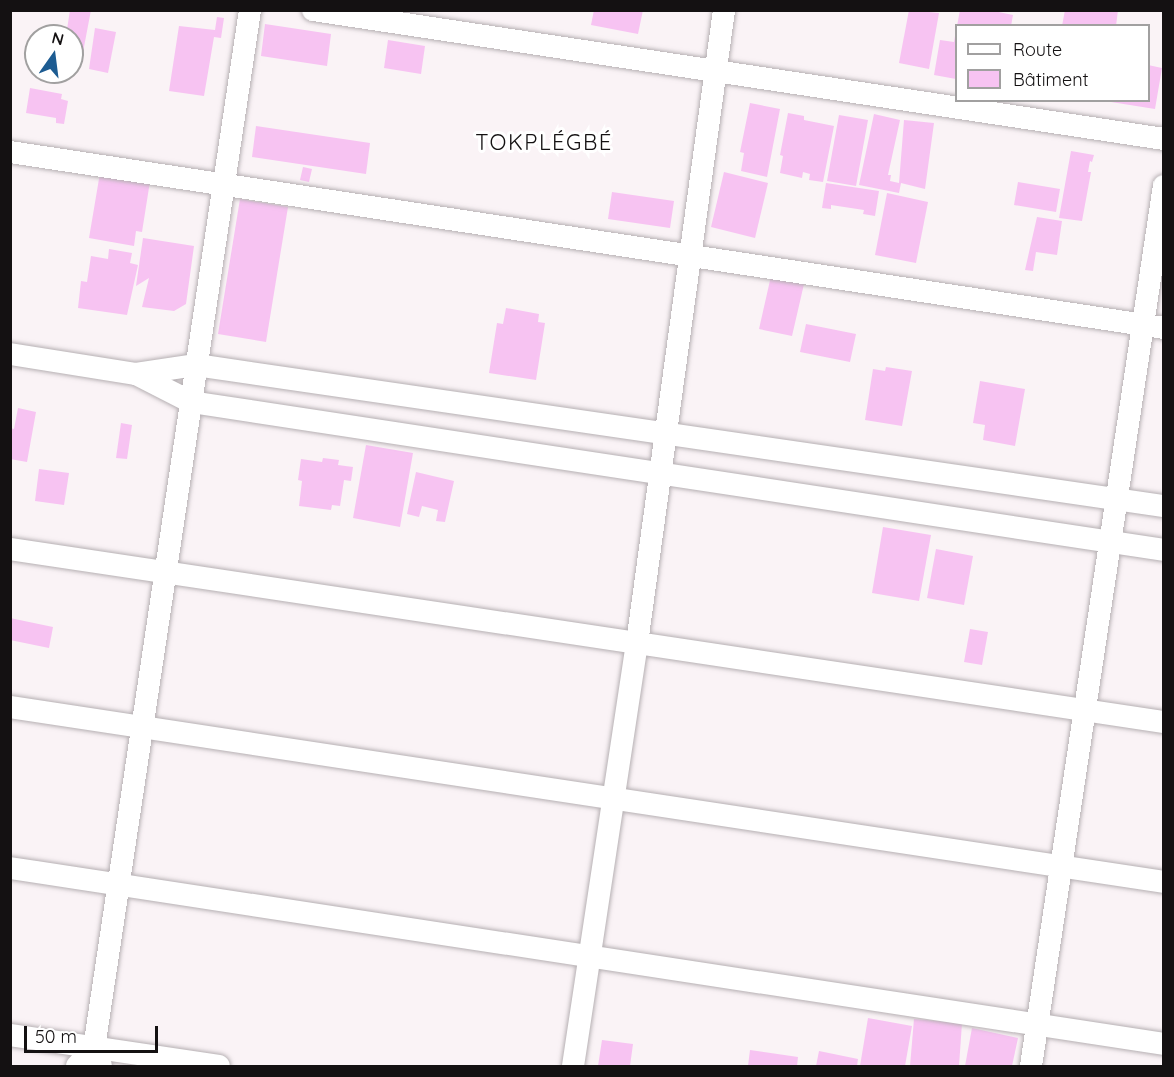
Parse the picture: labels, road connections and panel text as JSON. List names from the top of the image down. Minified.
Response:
{"districts":["TOKPLÉGBÉ"],"legend":["Route","Bâtiment"],"scale_bar":"50 m","north":"top"}
